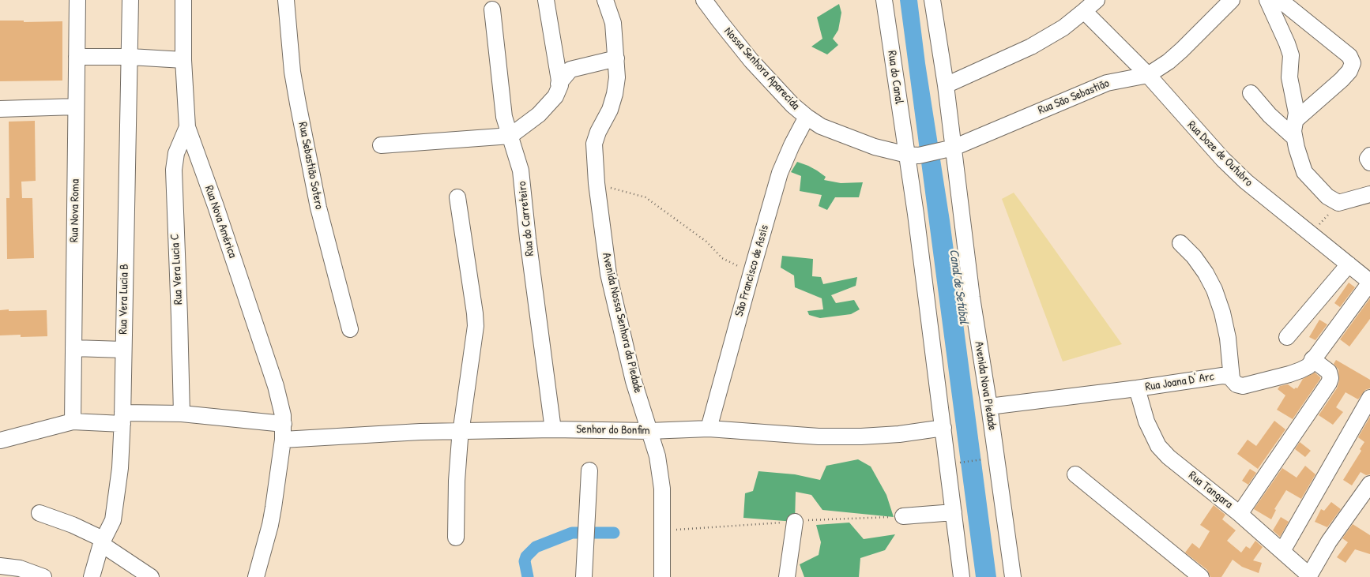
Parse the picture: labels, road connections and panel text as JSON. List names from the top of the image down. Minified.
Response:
{"streets":{"street":["Nossa Senhora Aparecida","Rua do Canal","Rua São Sebastião","Rua Doze de Outubro","Rua Sebastião Sotero","Rua Nova Roma","Rua do Carreteiro","Rua Nova América","Rua Vera Lucia C","São Francisco de Assis","Rua Vera Lucia B","Avenida Nossa Senhora da Piedade","Rua Joana D' Arc","Avenida Nova Piedade","Senhor do Bonfim","Rua Tangara"]},"crossings":[["Nossa Senhora Aparecida","Rua do Canal"],["Nossa Senhora Aparecida","Rua São Sebastião"],["Nossa Senhora Aparecida","São Francisco de Assis"],["Nossa Senhora Aparecida","Avenida Nova Piedade"],["Rua São Sebastião","Rua Doze de Outubro"],["Rua São Sebastião","Avenida Nova Piedade"],["Rua Doze de Outubro","Rua Joana D' Arc"],["Rua do Carreteiro","Senhor do Bonfim"],["Rua Nova América","Rua Vera Lucia C"],["Rua Nova América","Senhor do Bonfim"],["São Francisco de Assis","Senhor do Bonfim"],["Avenida Nossa Senhora da Piedade","Senhor do Bonfim"],["Rua Joana D' Arc","Avenida Nova Piedade"],["Rua Joana D' Arc","Rua Tangara"]],"water":["Canal de Setúbal"]}
